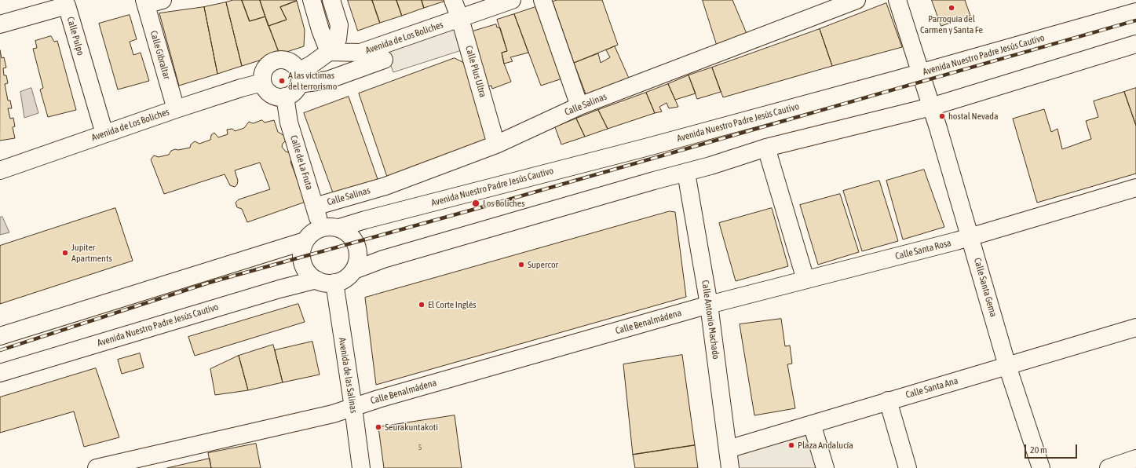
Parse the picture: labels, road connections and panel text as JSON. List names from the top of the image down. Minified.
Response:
{"streets":{"street":["Calle Pulpo","Avenida de Los Boliches","Calle Gibraltar","Avenida Nuestro Padre Jesús Cautivo","Calle Plus Ultra","Calle Salinas","Calle de La Fruta","Calle Santa Rosa","Calle Santa Gema","Calle Antonio Machado","Calle Benalmádena","Avenida de las Salinas","Calle Santa Ana"]},"crossings":[["Calle Pulpo","Avenida de Los Boliches"],["Avenida de Los Boliches","Calle Gibraltar"],["Avenida de Los Boliches","Calle Plus Ultra"],["Avenida de Los Boliches","Calle de La Fruta"],["Avenida Nuestro Padre Jesús Cautivo","Calle de La Fruta"],["Avenida Nuestro Padre Jesús Cautivo","Calle Santa Gema"],["Avenida Nuestro Padre Jesús Cautivo","Avenida de las Salinas"],["Calle Plus Ultra","Calle Salinas"],["Calle Salinas","Calle de La Fruta"],["Calle de La Fruta","Avenida de las Salinas"],["Calle Santa Rosa","Calle Santa Gema"],["Calle Santa Rosa","Calle Antonio Machado"],["Calle Santa Rosa","Calle Benalmádena"],["Calle Santa Gema","Calle Santa Ana"],["Calle Antonio Machado","Calle Benalmádena"],["Calle Antonio Machado","Calle Santa Ana"],["Calle Benalmádena","Avenida de las Salinas"]],"places":["Parroquia del Carmen y Santa Fe","A las víctimas del terrorismo","hostal Nevada","Los Boliches","Jupiter Apartments","Supercor","El Corte Inglés","Seurakuntakoti","Plaza Andalucía"],"house_numbers":["5"],"scale_bar":"20 m"}
